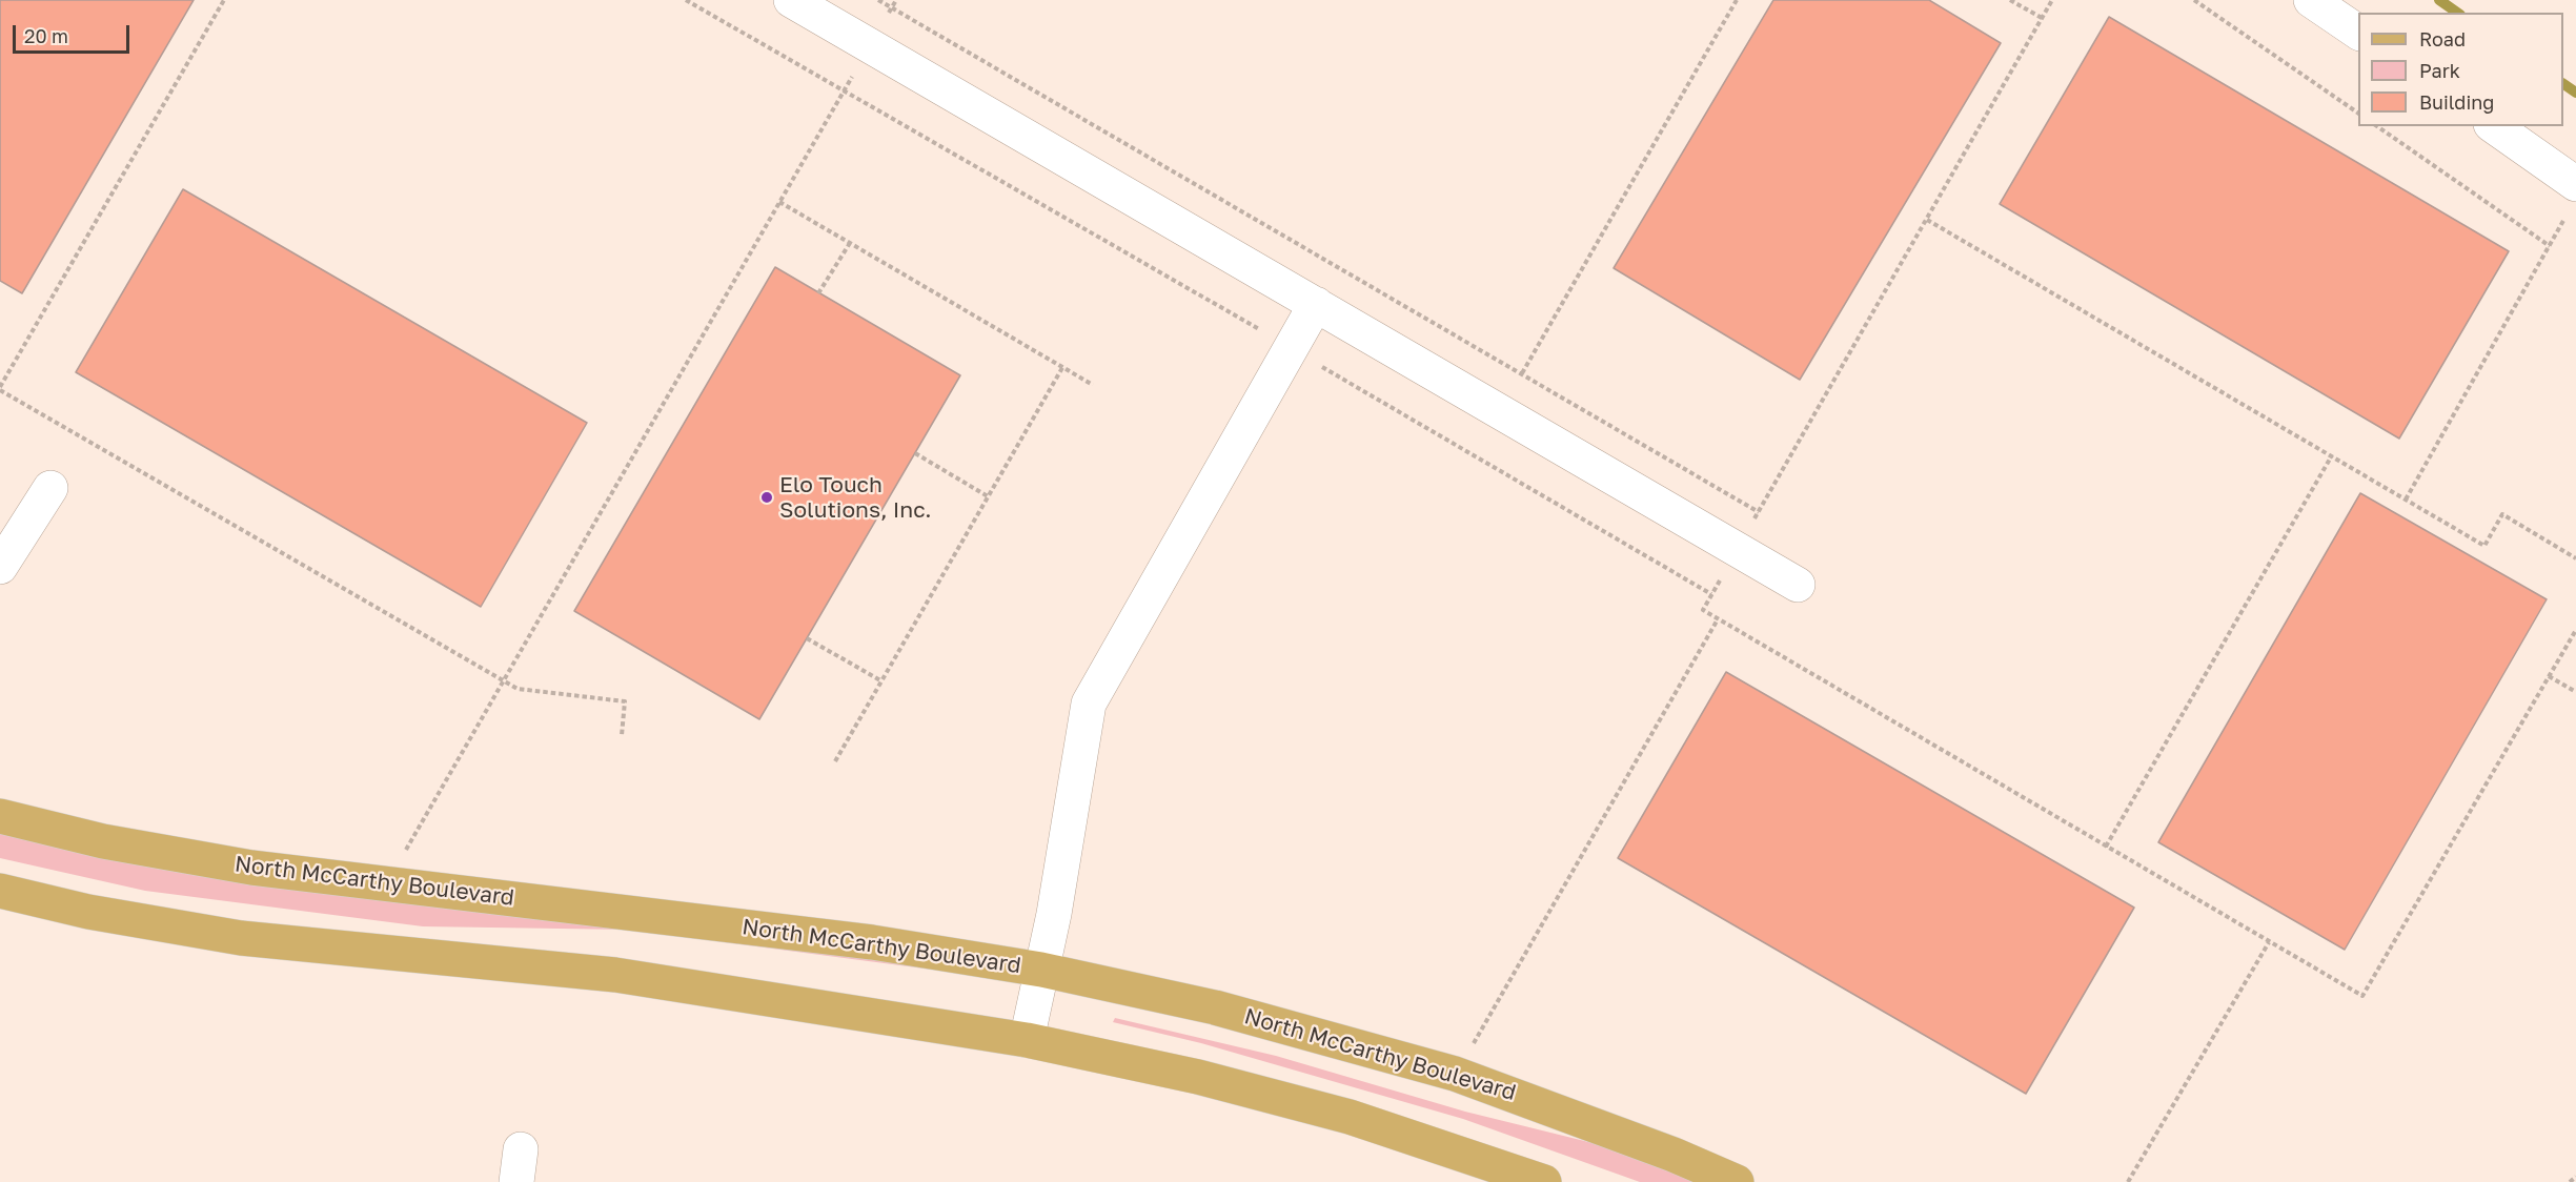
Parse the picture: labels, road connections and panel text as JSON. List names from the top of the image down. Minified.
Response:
{"streets":{"main road":["North McCarthy Boulevard"]},"places":["Elo Touch Solutions, Inc."],"legend":["Road","Park","Building"],"scale_bar":"20 m"}
